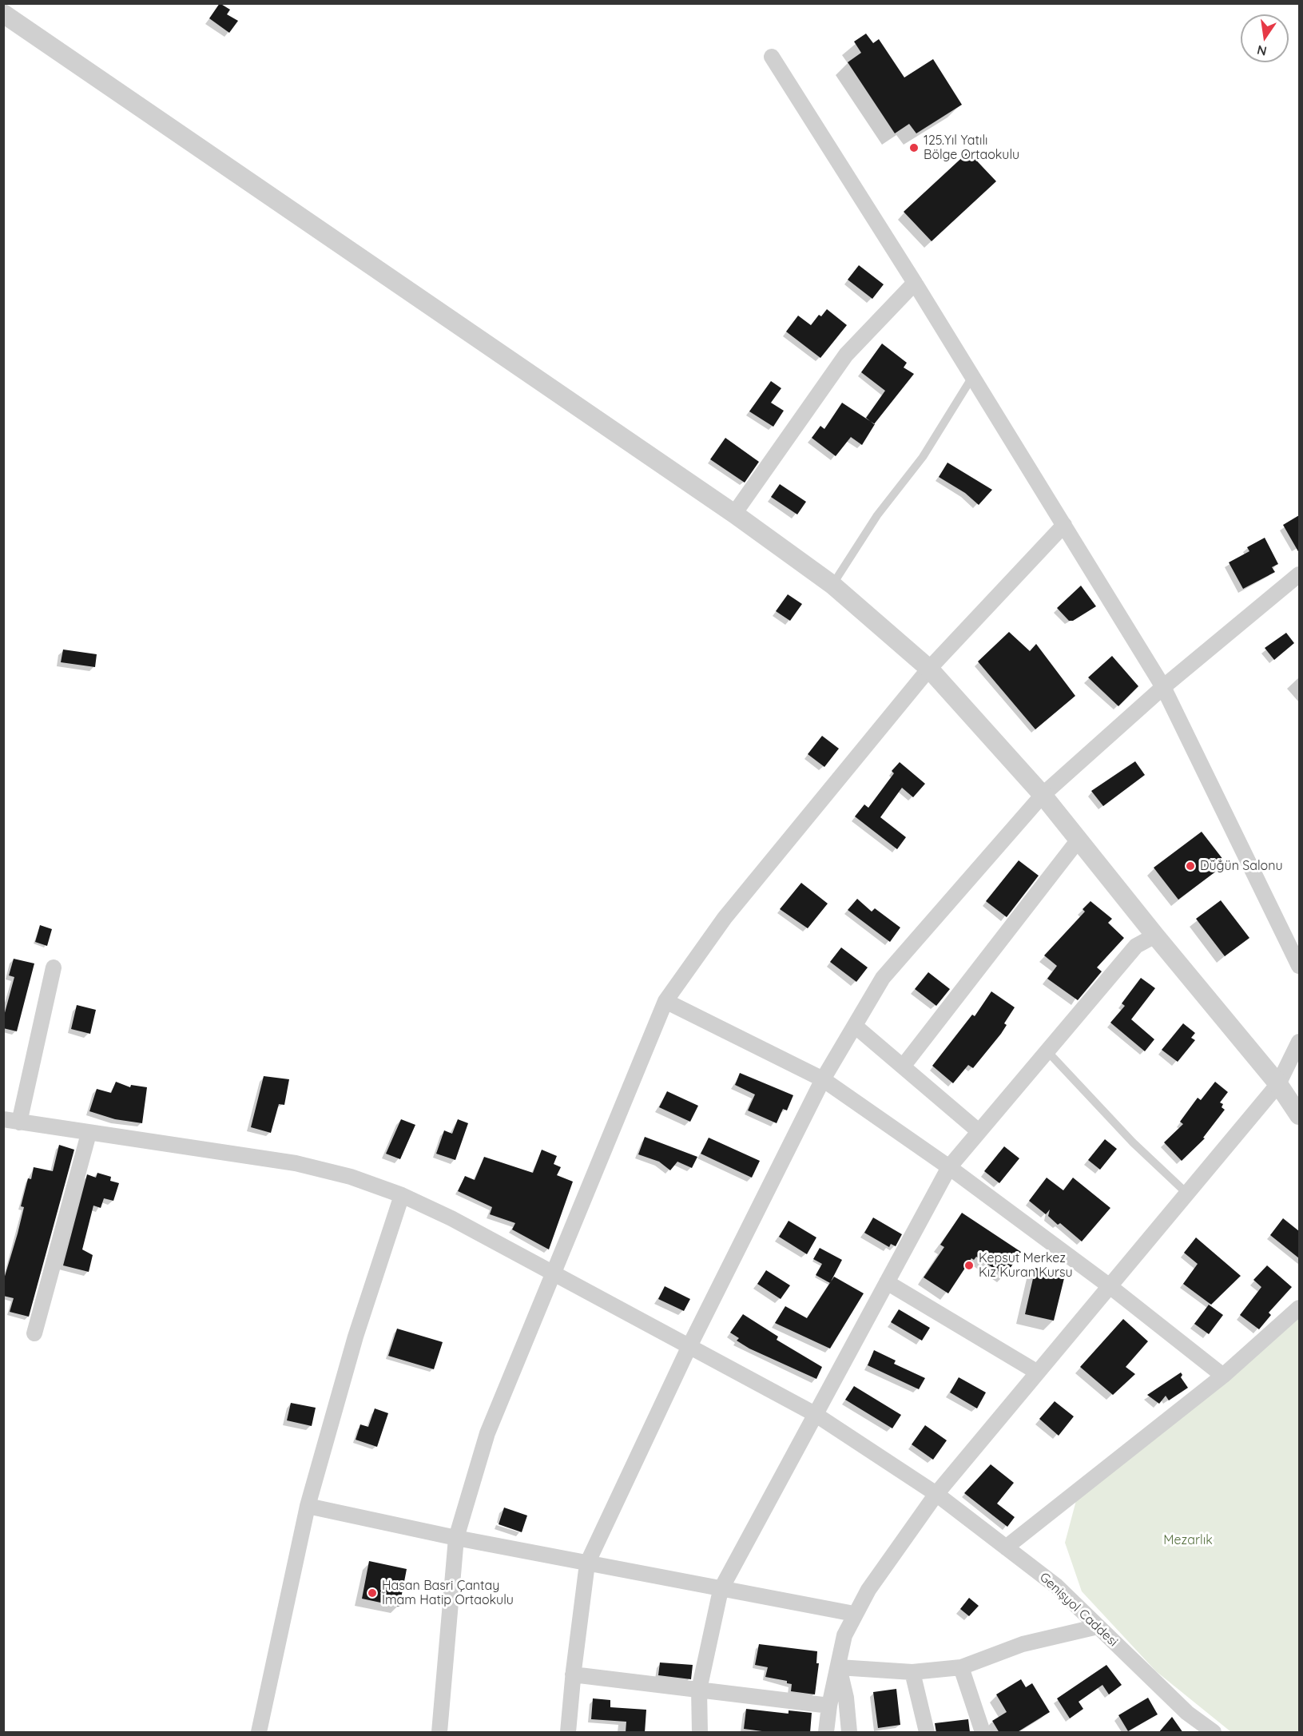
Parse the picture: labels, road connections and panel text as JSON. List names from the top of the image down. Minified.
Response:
{"streets":{"street":["Genişyol Caddesi"]},"parks":["Mezarlık"],"places":["125.Yıl Yatılı Bölge Ortaokulu","Düğün Salonu","Kepsut Merkez Kız Kuran Kursu","Hasan Basri Çantay İmam Hatip Ortaokulu"],"north":"bottom"}
